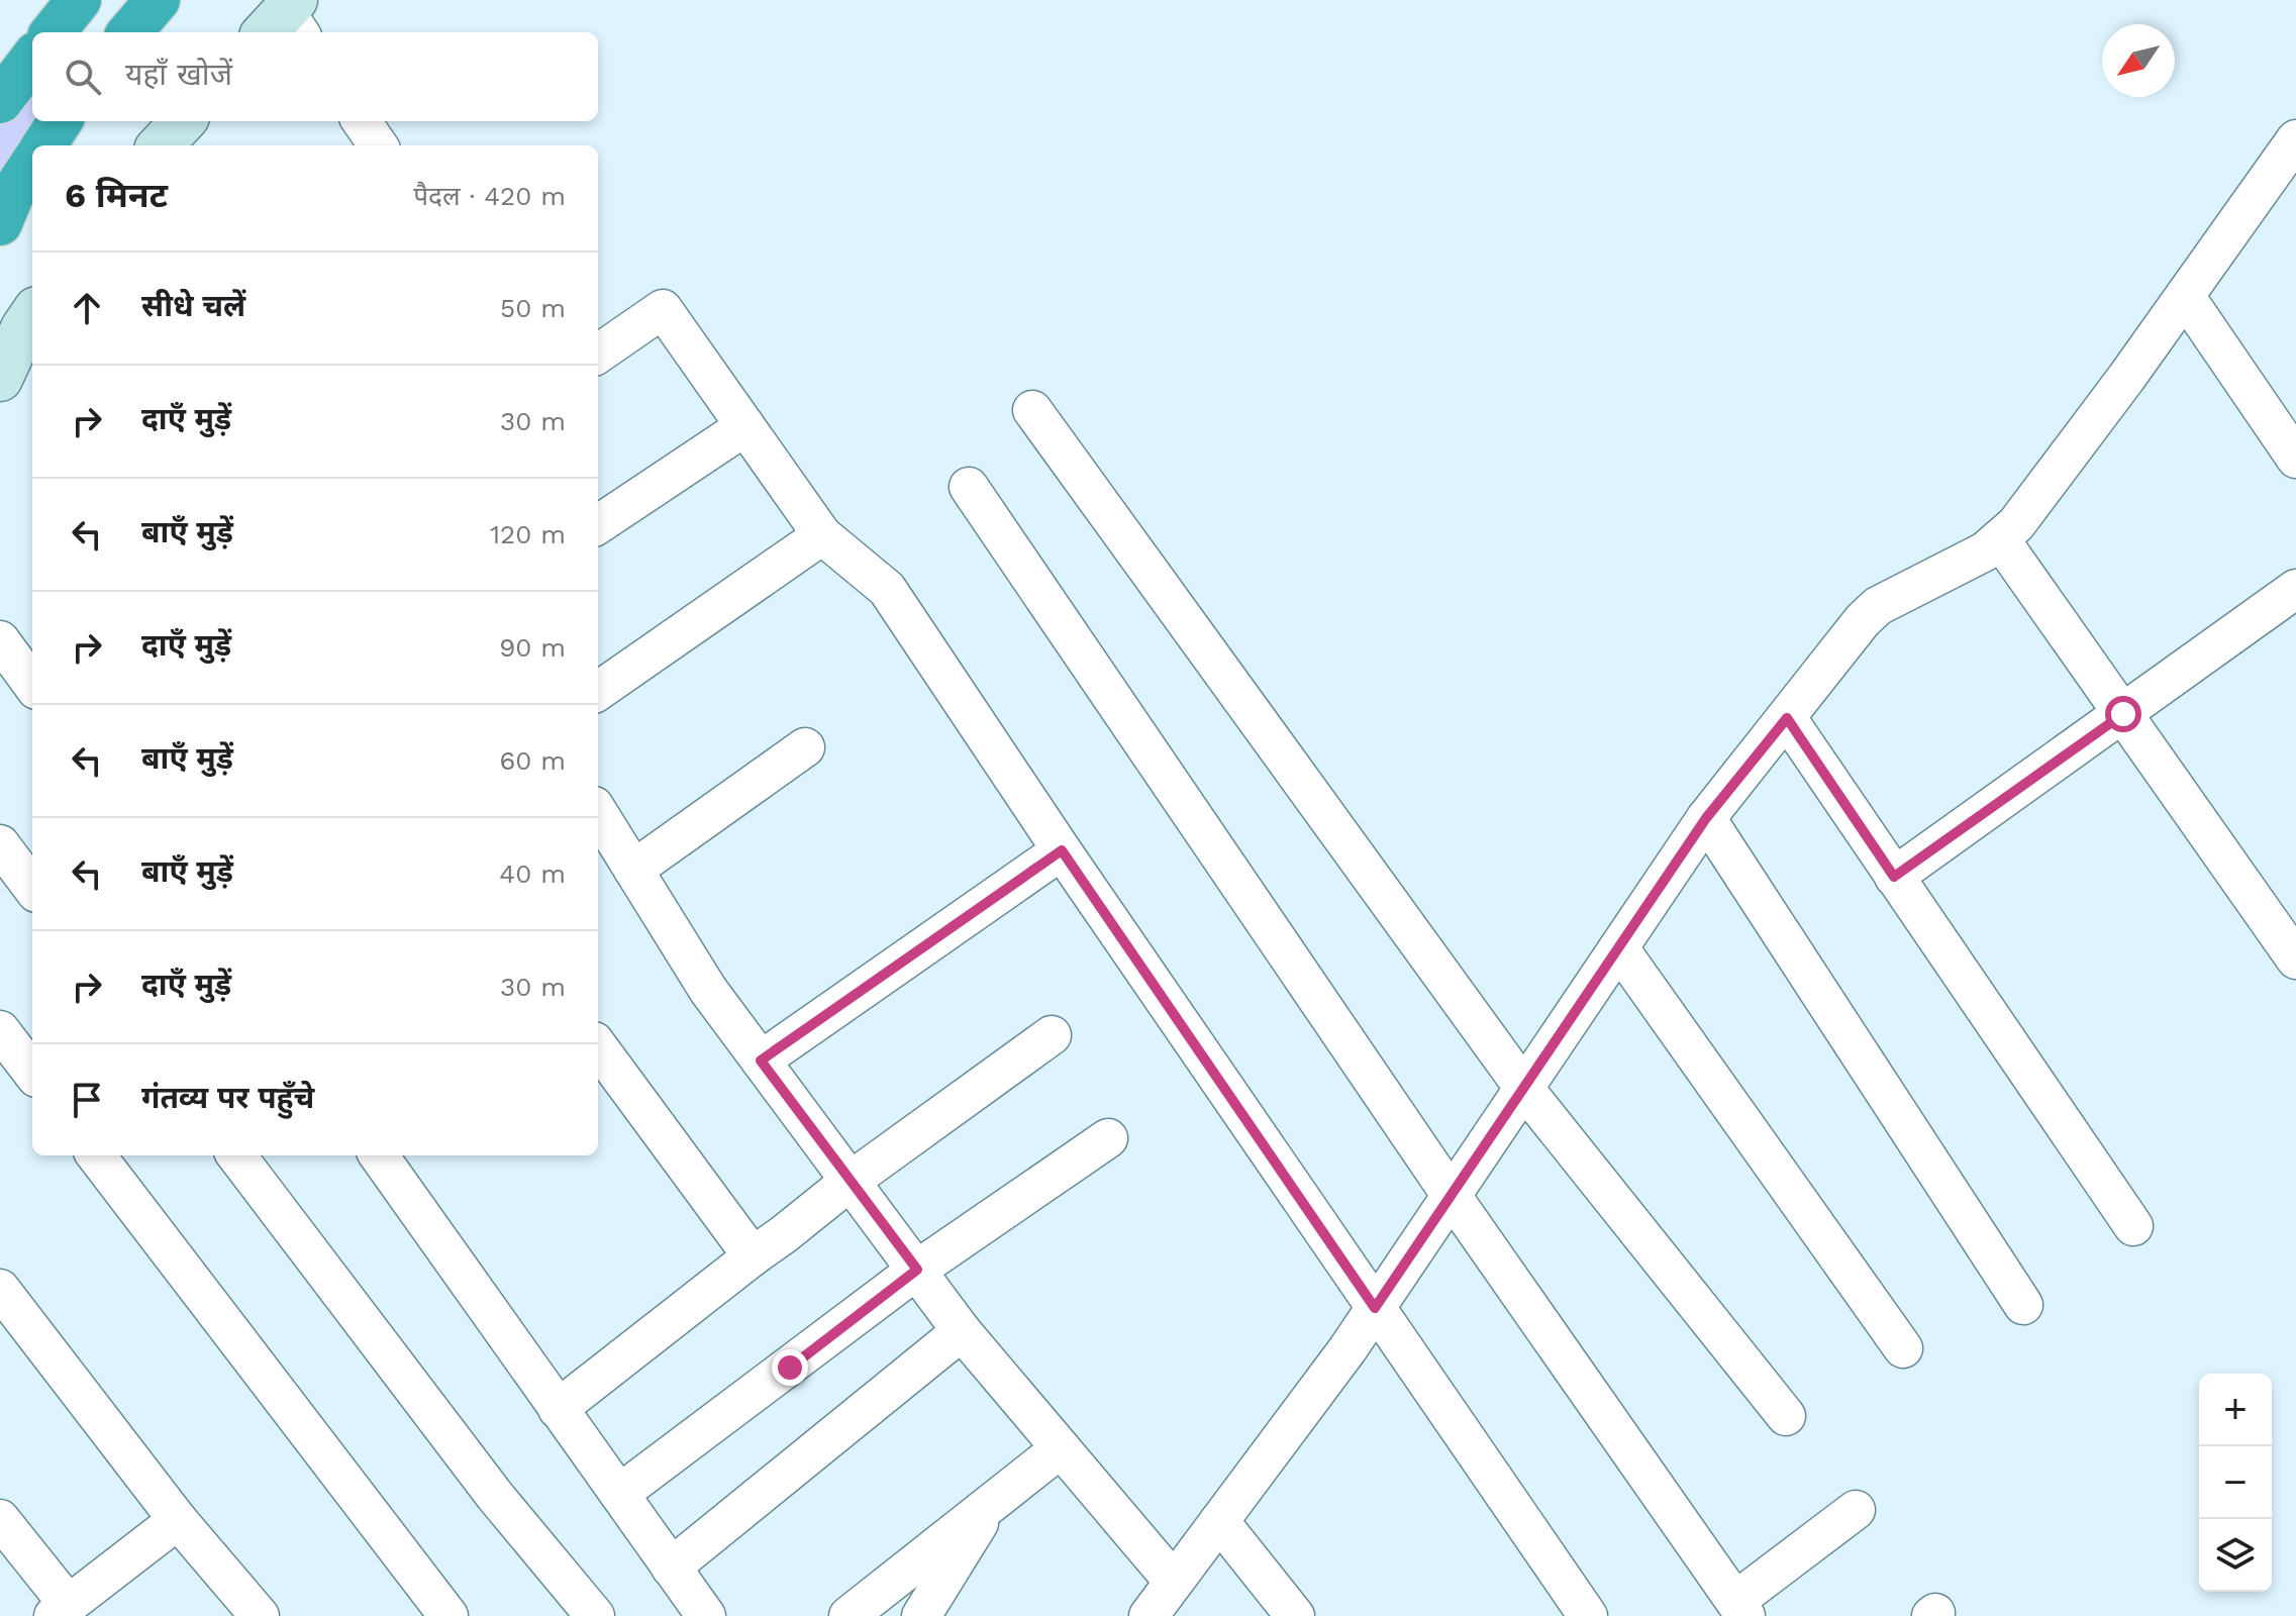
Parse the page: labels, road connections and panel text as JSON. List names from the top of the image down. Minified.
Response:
{"north":"bottom left","page":{"search":"यहाँ खोजें","heading":["6 मिनट","पैदल · 420 m"],"list":[["सीधे चलें","50 m"],["दाएँ मुड़ें","30 m"],["बाएँ मुड़ें","120 m"],["दाएँ मुड़ें","90 m"],["बाएँ मुड़ें","60 m"],["बाएँ मुड़ें","40 m"],["दाएँ मुड़ें","30 m"],"गंतव्य पर पहुँचे"],"map_buttons":["+","−"]}}
